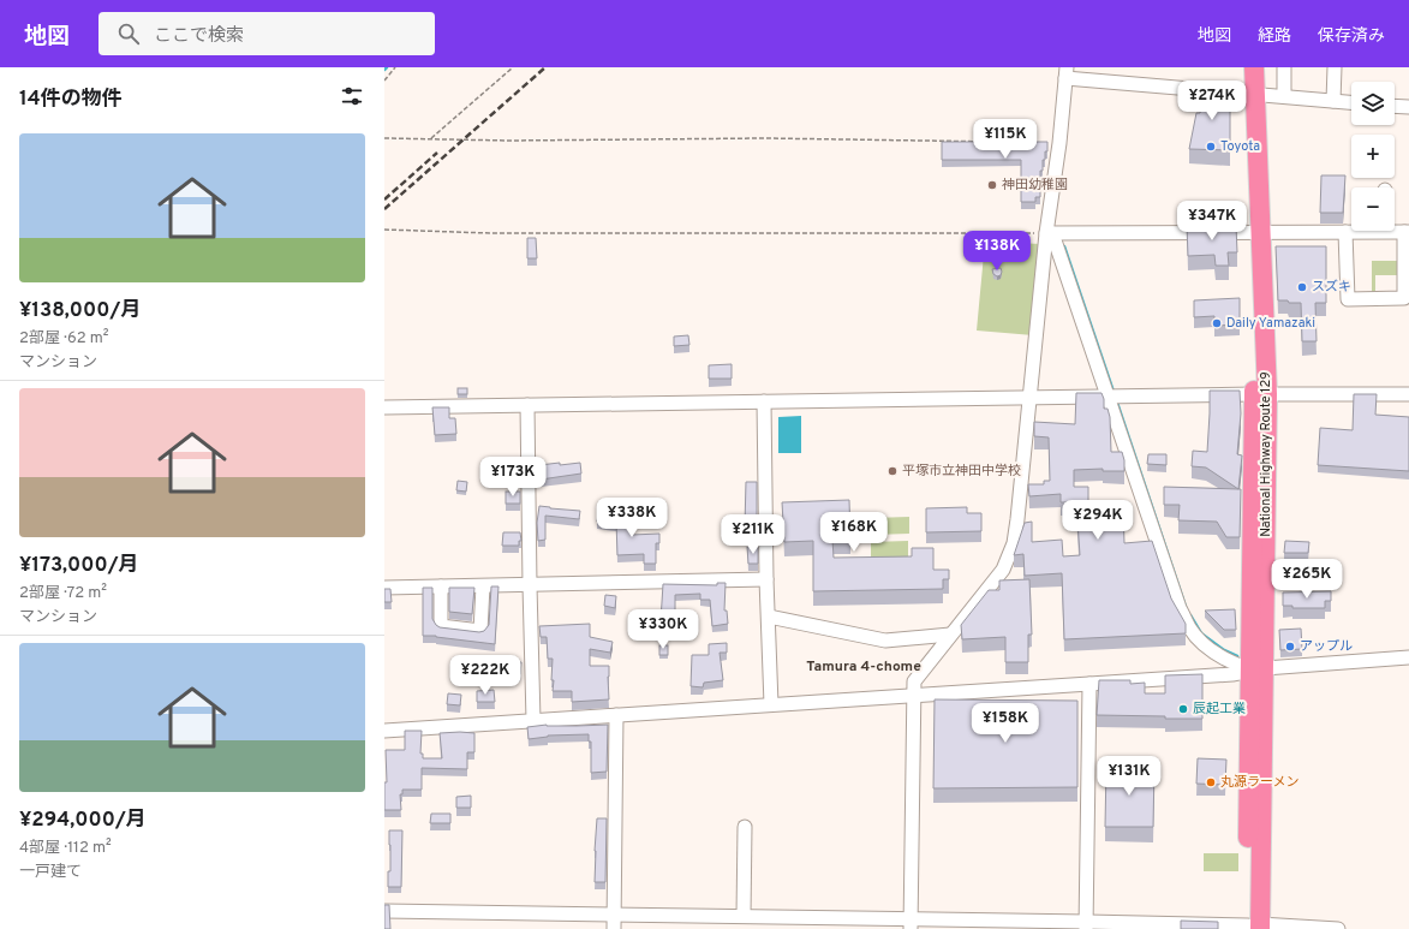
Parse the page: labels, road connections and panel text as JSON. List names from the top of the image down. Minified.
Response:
{"streets":{"highway":["National Highway Route 129"]},"districts":["Tamura 4-chome"],"places":["Toyota","神田幼稚園","スズキ","Daily Yamazaki","平塚市立神田中学校","アップル","辰起工業","丸源ラーメン"],"page":{"header":"地図","search":"ここで検索","nav":["地図","経路","保存済み"],"heading":"14件の物件","price":["¥274K","¥115K","¥347K","¥138K","¥173K","¥338K","¥294K","¥168K","¥211K","¥265K","¥330K","¥222K","¥158K","¥131K"],"map_buttons":["+","−"],"list":[{"name":"¥138,000/月","note":"2部屋 · 62 m² · マンション"},{"name":"¥173,000/月","note":"2部屋 · 72 m² · マンション"},{"name":"¥294,000/月","note":"4部屋 · 112 m² · 一戸建て"}]}}
